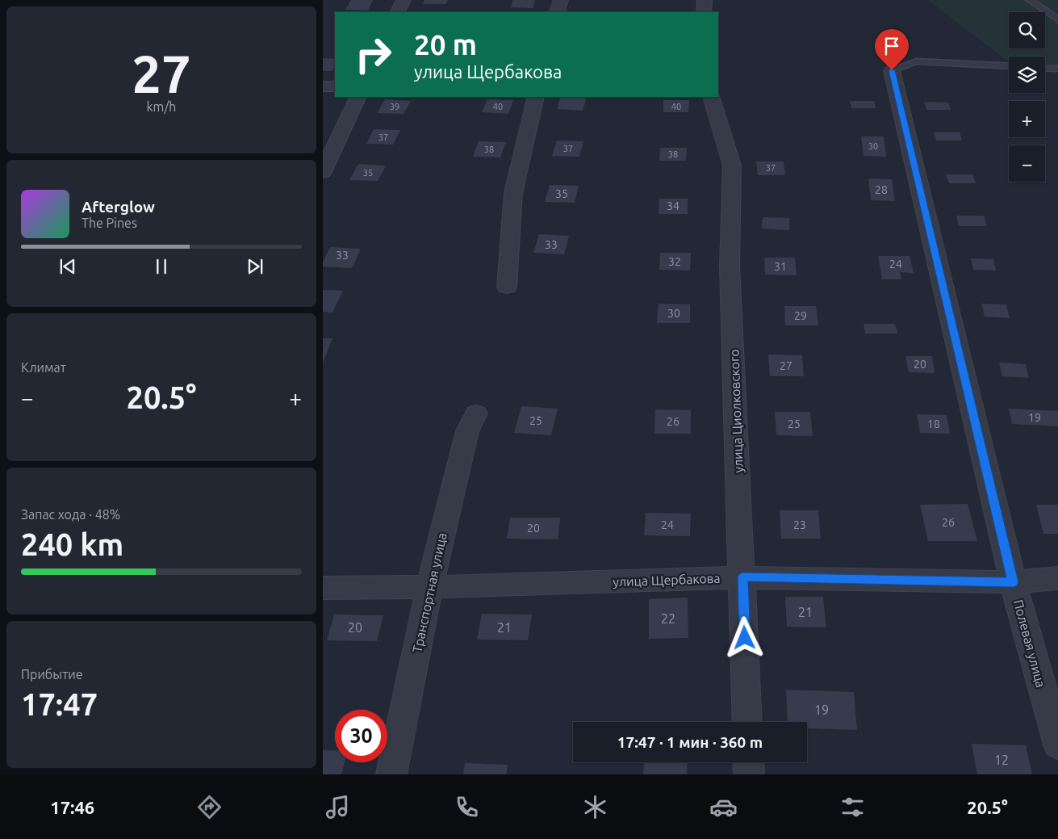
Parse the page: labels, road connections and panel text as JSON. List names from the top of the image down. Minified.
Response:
{"streets":{"street":["улица Циолковского","улица Щербакова","Транспортная улица","Полевая улица"]},"crossings":[["улица Циолковского","улица Щербакова"],["улица Щербакова","Транспортная улица"],["улица Щербакова","Полевая улица"]],"house_numbers":["39","40","40","37","30","37","38","38","37","35","28","35","34","33","33","32","24","31","30","29","20","27","19","25","26","25","18","26","24","23","20","21","22","20","21","19","12"],"page":{"tile":[["27","km/h"],"Климат",["Запас хода · 48%","240 km"],["Прибытие","17:47"]],"map_buttons":["+","−"],"turn":["20 m","улица Щербакова"],"song":["Afterglow","The Pines"],"heat":["−","20.5°","+"],"limit":"30","trip":"17:47 · 1 мин · 360 m","tabs":["17:46","20.5°"]}}
